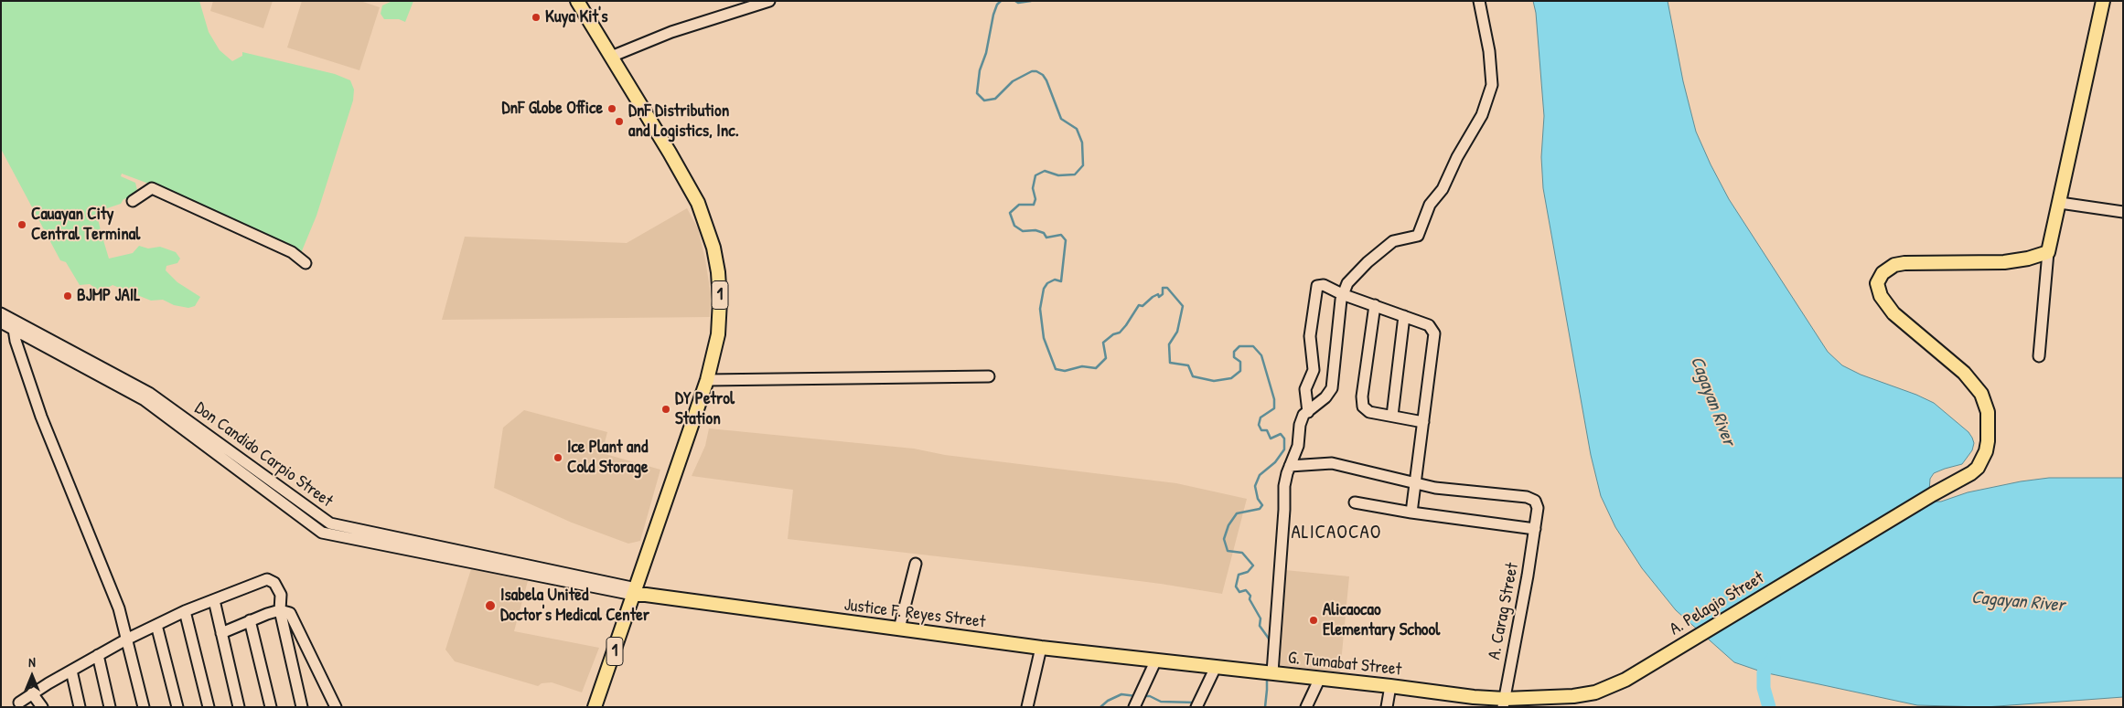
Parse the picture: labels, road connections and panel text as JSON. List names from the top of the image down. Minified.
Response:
{"streets":{"main road":["1","A. Pelagio Street","Justice F. Reyes Street","G. Tumabat Street"],"street":["Don Candido Carpio Street","A. Carag Street"]},"crossings":[["1","Don Candido Carpio Street"],["1","Justice F. Reyes Street"],["Don Candido Carpio Street","Justice F. Reyes Street"],["A. Pelagio Street","A. Carag Street"],["A. Pelagio Street","G. Tumabat Street"],["A. Carag Street","G. Tumabat Street"],["Justice F. Reyes Street","G. Tumabat Street"]],"districts":["ALICAOCAO"],"water":["Cagayan River"],"places":["Kuya Kit's","DnF Globe Office","DnF Distribution and Logistics, Inc.","Cauayan City Central Terminal","BJMP JAIL","DY Petrol Station","Ice Plant and Cold Storage","Isabela United Doctor's Medical Center","Alicaocao Elementary School"],"north":"top"}
